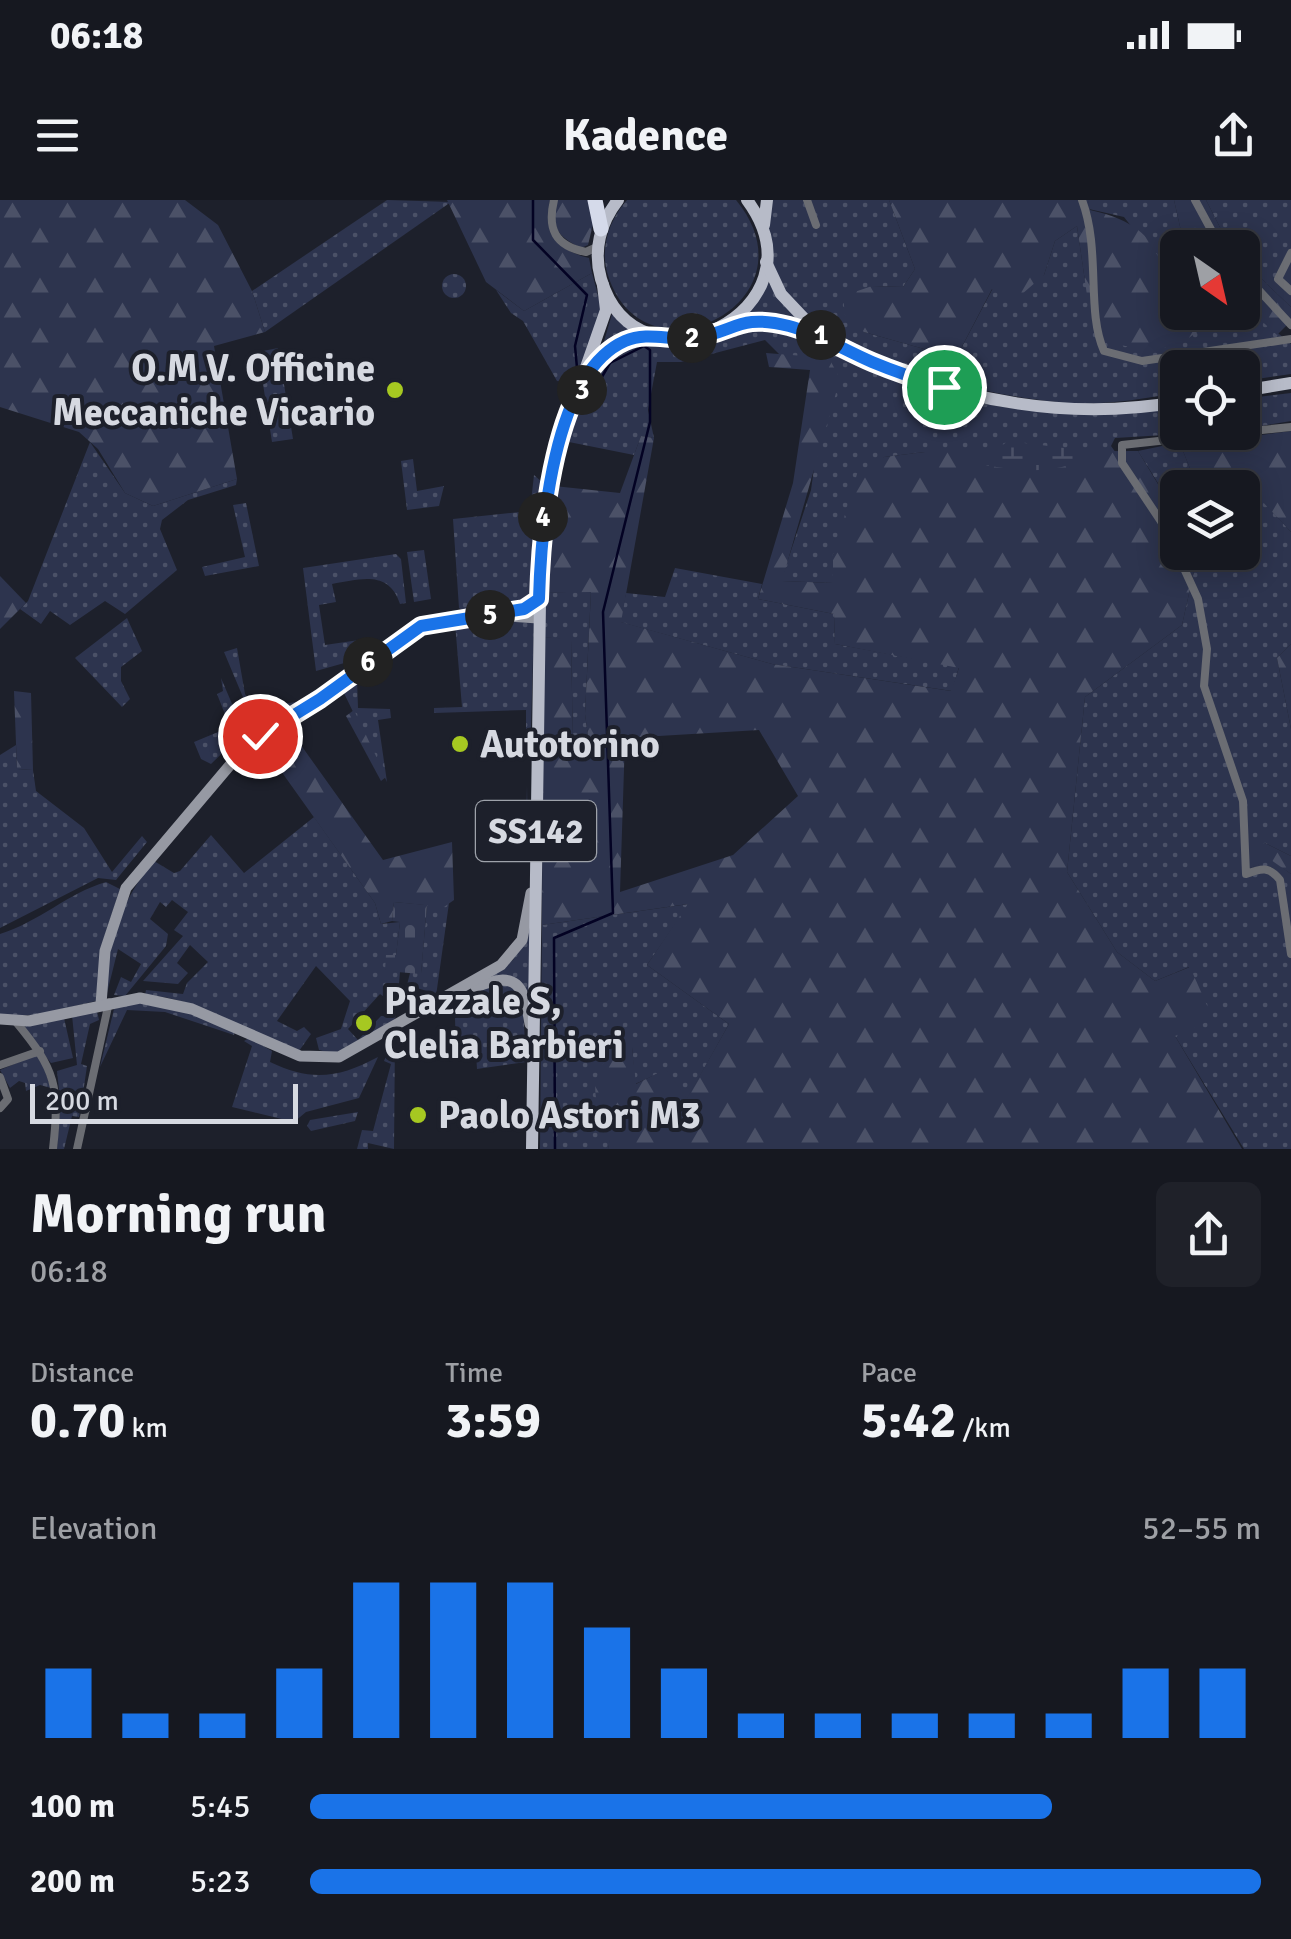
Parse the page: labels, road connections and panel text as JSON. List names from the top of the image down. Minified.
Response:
{"streets":{"main road":["SS142"]},"places":["O.M.V. Officine Meccaniche Vicario","Autotorino","Piazzale S, Clelia Barbieri","Paolo Astori M3"],"scale_bar":"200 m","north":"bottom right","page":{"status":"06:18","header":"Kadence","pins":["1","2","3","4","5","6"],"scale":"200 m","heading":["Morning run","06:18"],"stats":[["Distance","0.70 km"],["Time","3:59"],["Pace","5:42 /km"]],"chart":["Elevation","52–55 m"],"list":[{"name":"100 m","note":"5:45"},{"name":"200 m","note":"5:23"}]}}
